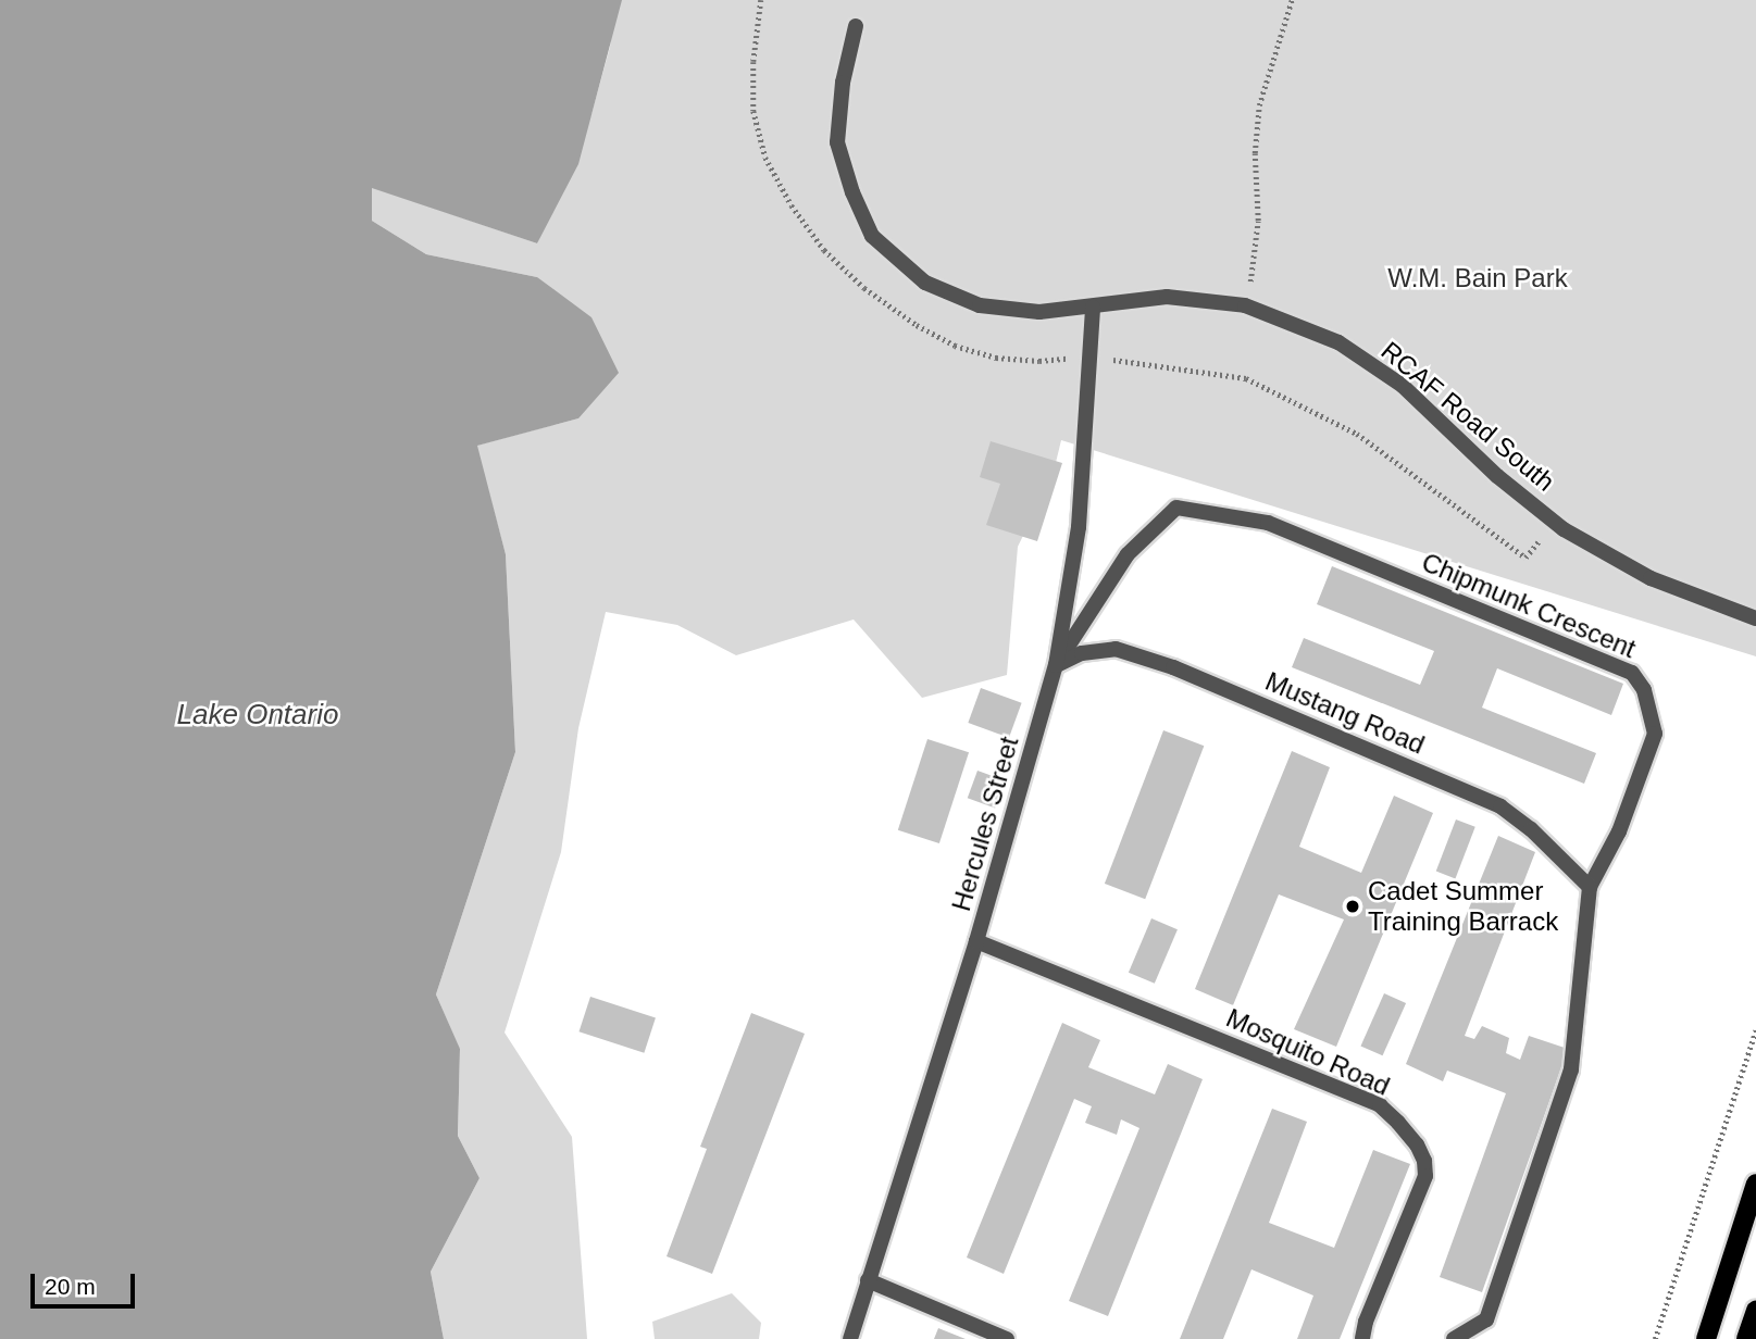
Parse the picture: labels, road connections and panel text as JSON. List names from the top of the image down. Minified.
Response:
{"streets":{"lane":["RCAF Road South","Chipmunk Crescent","Mustang Road","Hercules Street","Mosquito Road"]},"crossings":[["RCAF Road South","Hercules Street"],["Chipmunk Crescent","Mustang Road"],["Chipmunk Crescent","Hercules Street"],["Mustang Road","Hercules Street"],["Hercules Street","Mosquito Road"]],"water":["Lake Ontario"],"parks":["W.M. Bain Park"],"places":["Cadet Summer Training Barrack"],"scale_bar":"20 m"}
